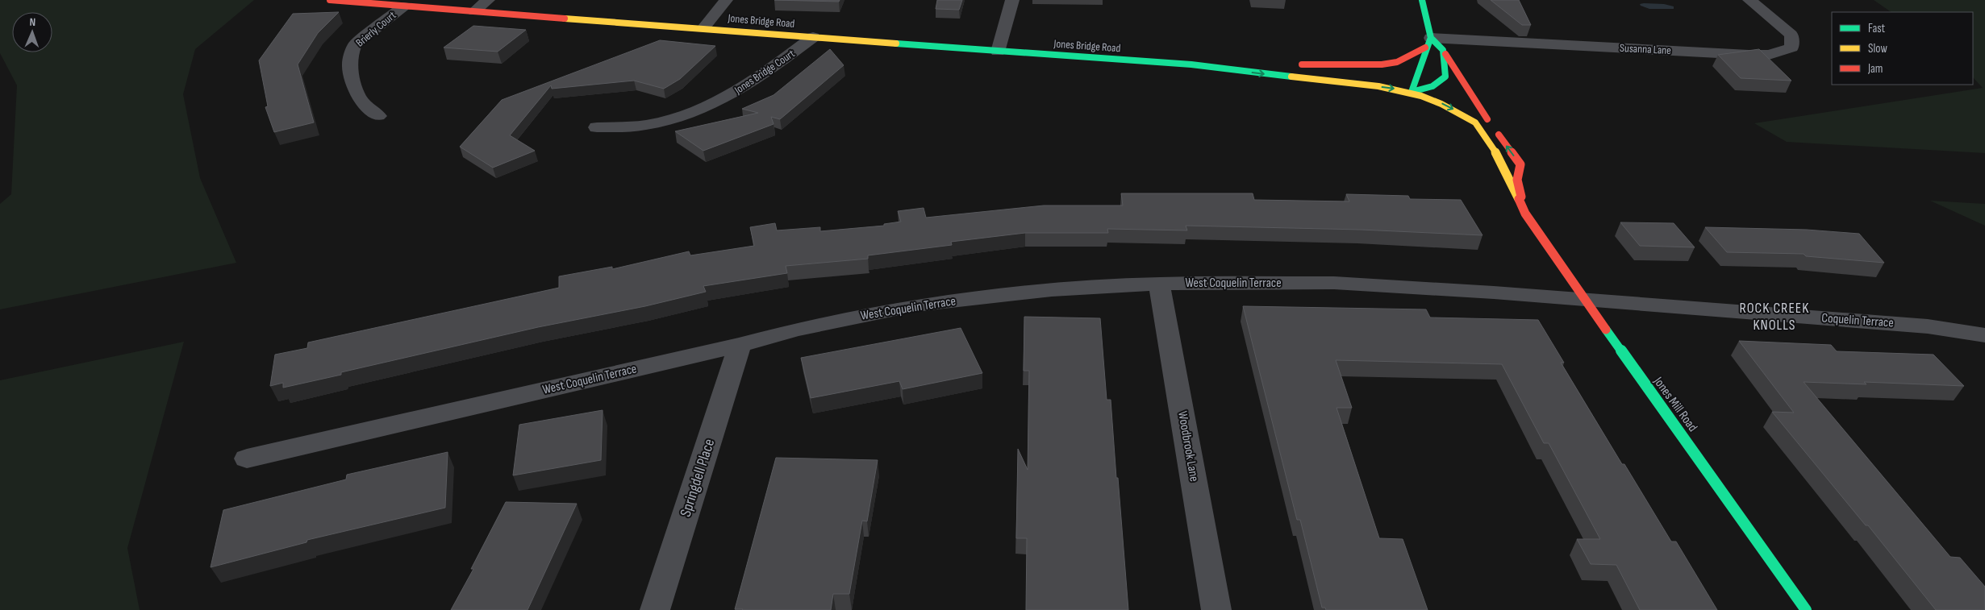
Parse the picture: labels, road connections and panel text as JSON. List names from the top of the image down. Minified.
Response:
{"streets":{"main road":["Jones Bridge Road","Jones Mill Road"],"street":["Brierly Court","Susanna Lane","Jones Bridge Court","West Coquelin Terrace","Coquelin Terrace","Woodbrook Lane","Springdell Place"]},"crossings":[["Jones Bridge Road","Brierly Court"],["Jones Bridge Road","Jones Bridge Court"],["Jones Bridge Road","Jones Mill Road"],["West Coquelin Terrace","Coquelin Terrace"],["West Coquelin Terrace","Jones Mill Road"],["West Coquelin Terrace","Woodbrook Lane"],["West Coquelin Terrace","Springdell Place"],["Coquelin Terrace","Jones Mill Road"]],"districts":["ROCK CREEK KNOLLS"],"legend":["Fast","Slow","Jam"],"north":"top"}
